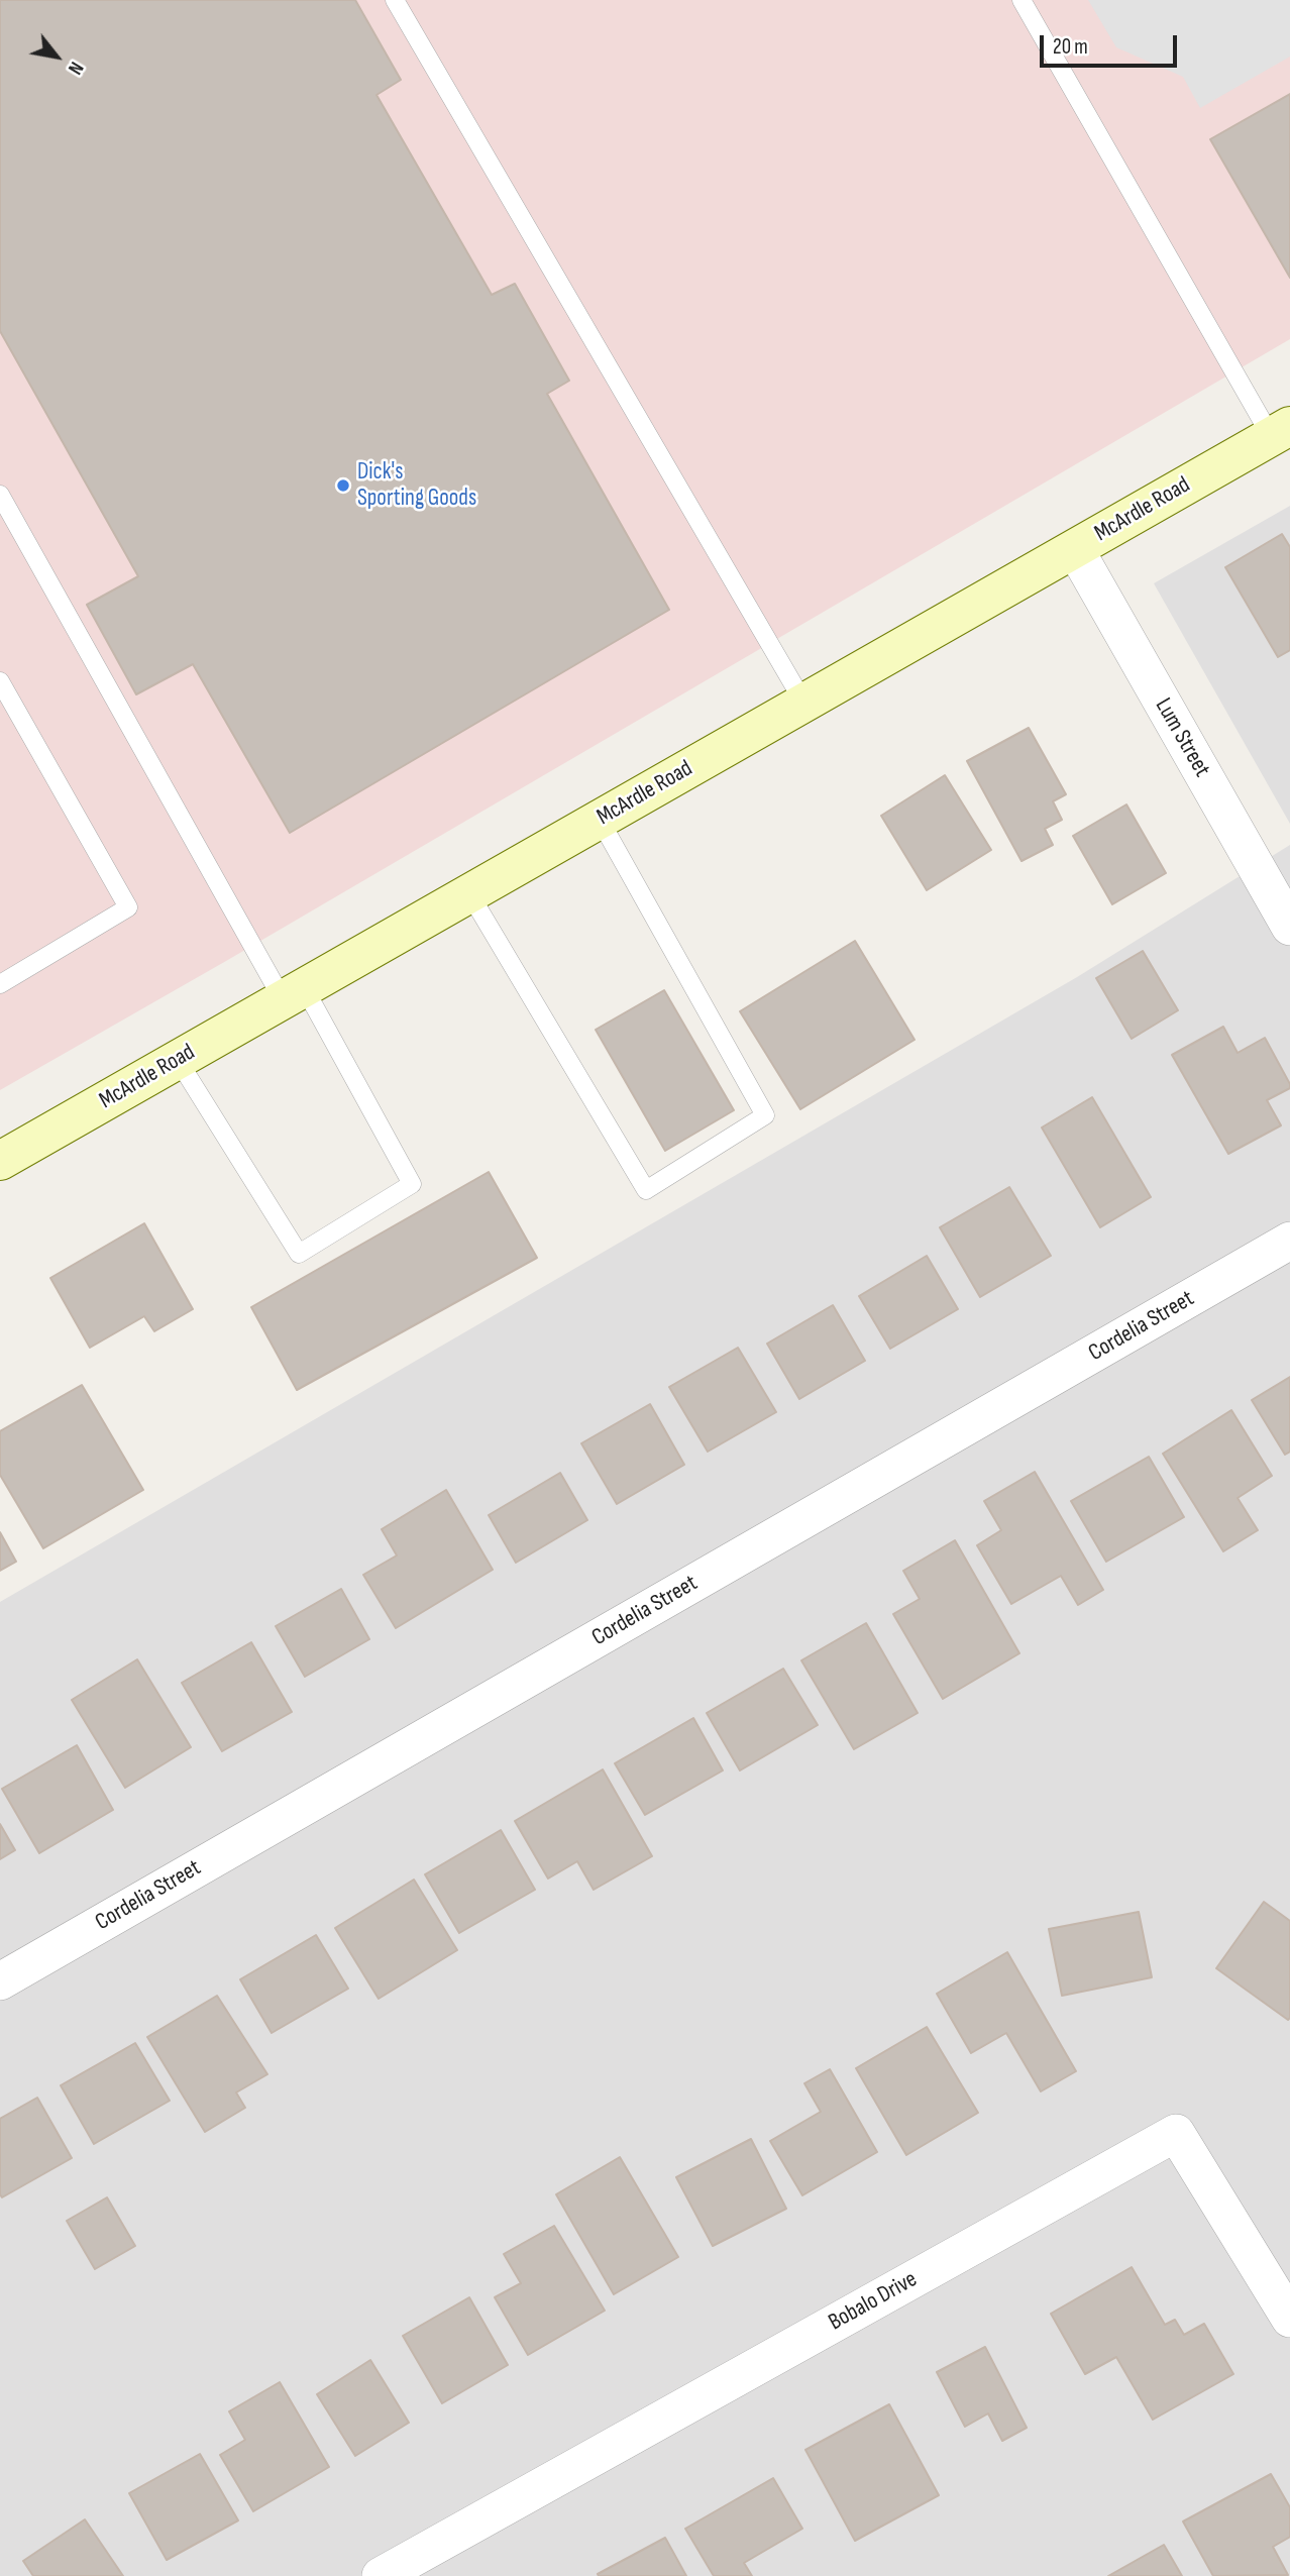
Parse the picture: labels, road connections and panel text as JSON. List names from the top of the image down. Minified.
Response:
{"streets":{"main road":["McArdle Road"],"street":["Lum Street","Cordelia Street","Bobalo Drive"]},"crossings":[["McArdle Road","Lum Street"]],"places":["Dick's Sporting Goods"],"scale_bar":"20 m","north":"bottom right"}
